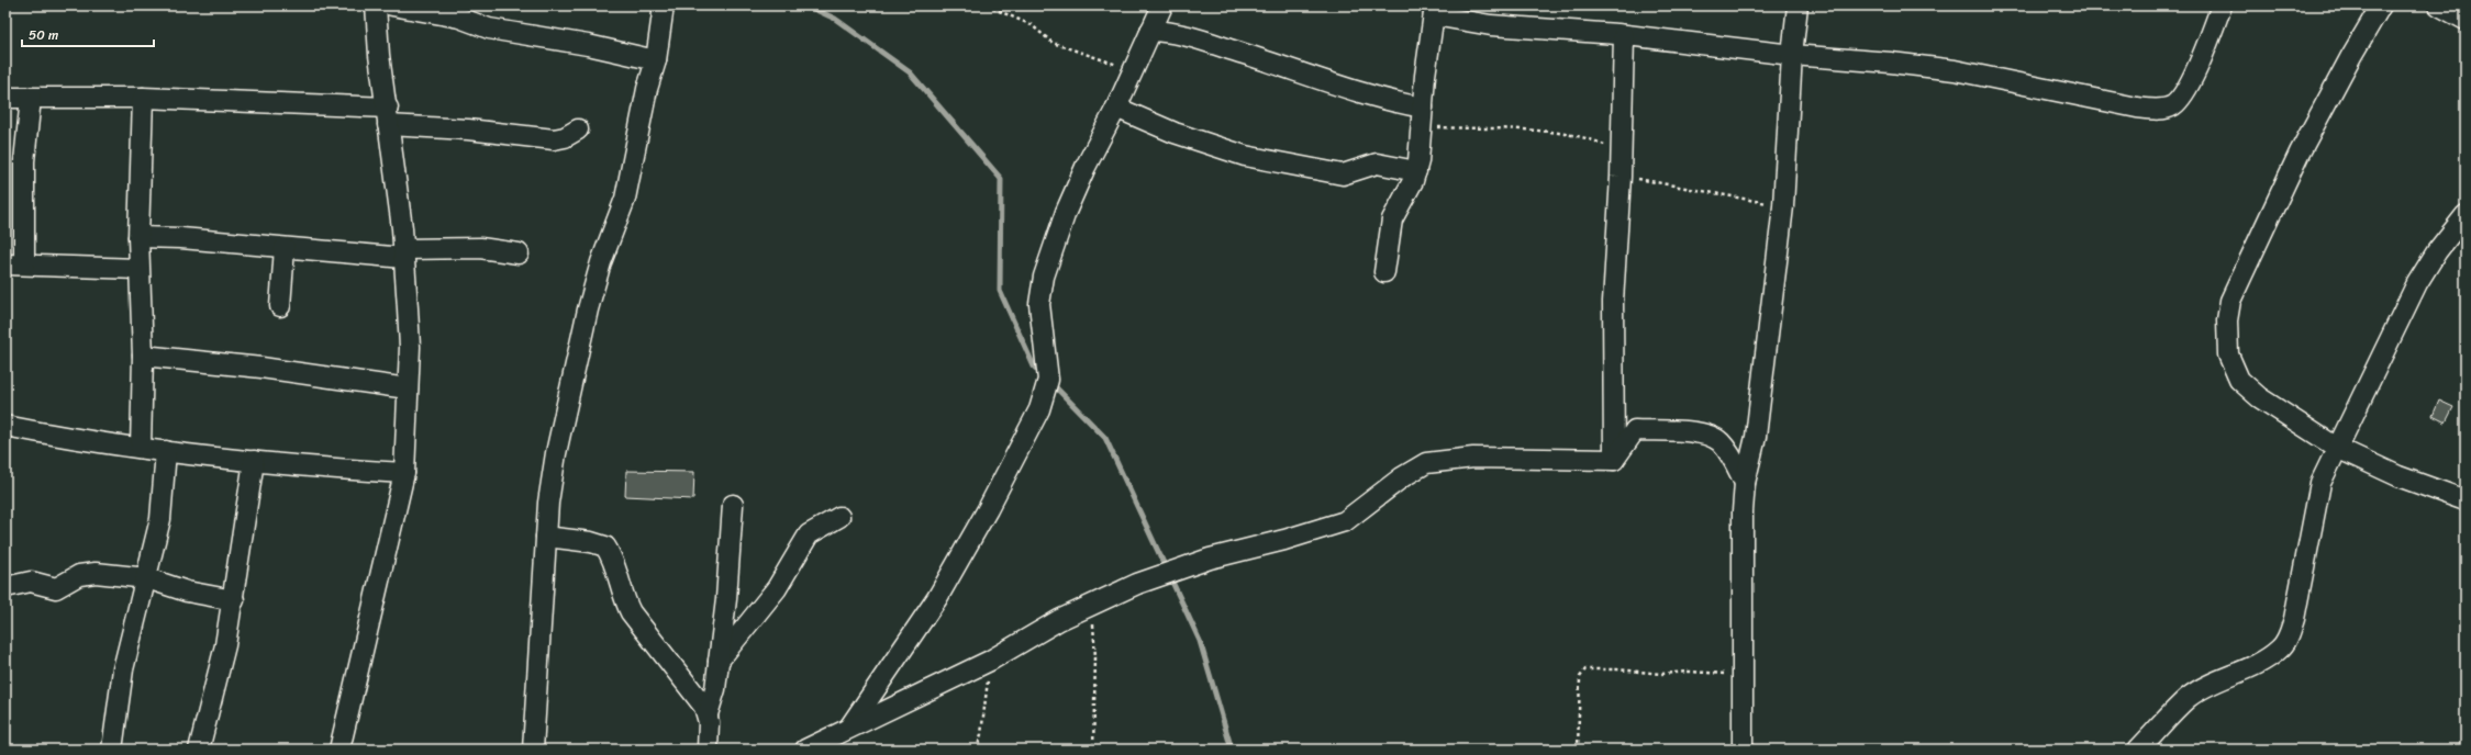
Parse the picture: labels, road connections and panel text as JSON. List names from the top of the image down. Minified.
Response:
{"scale_bar":"50 m"}
